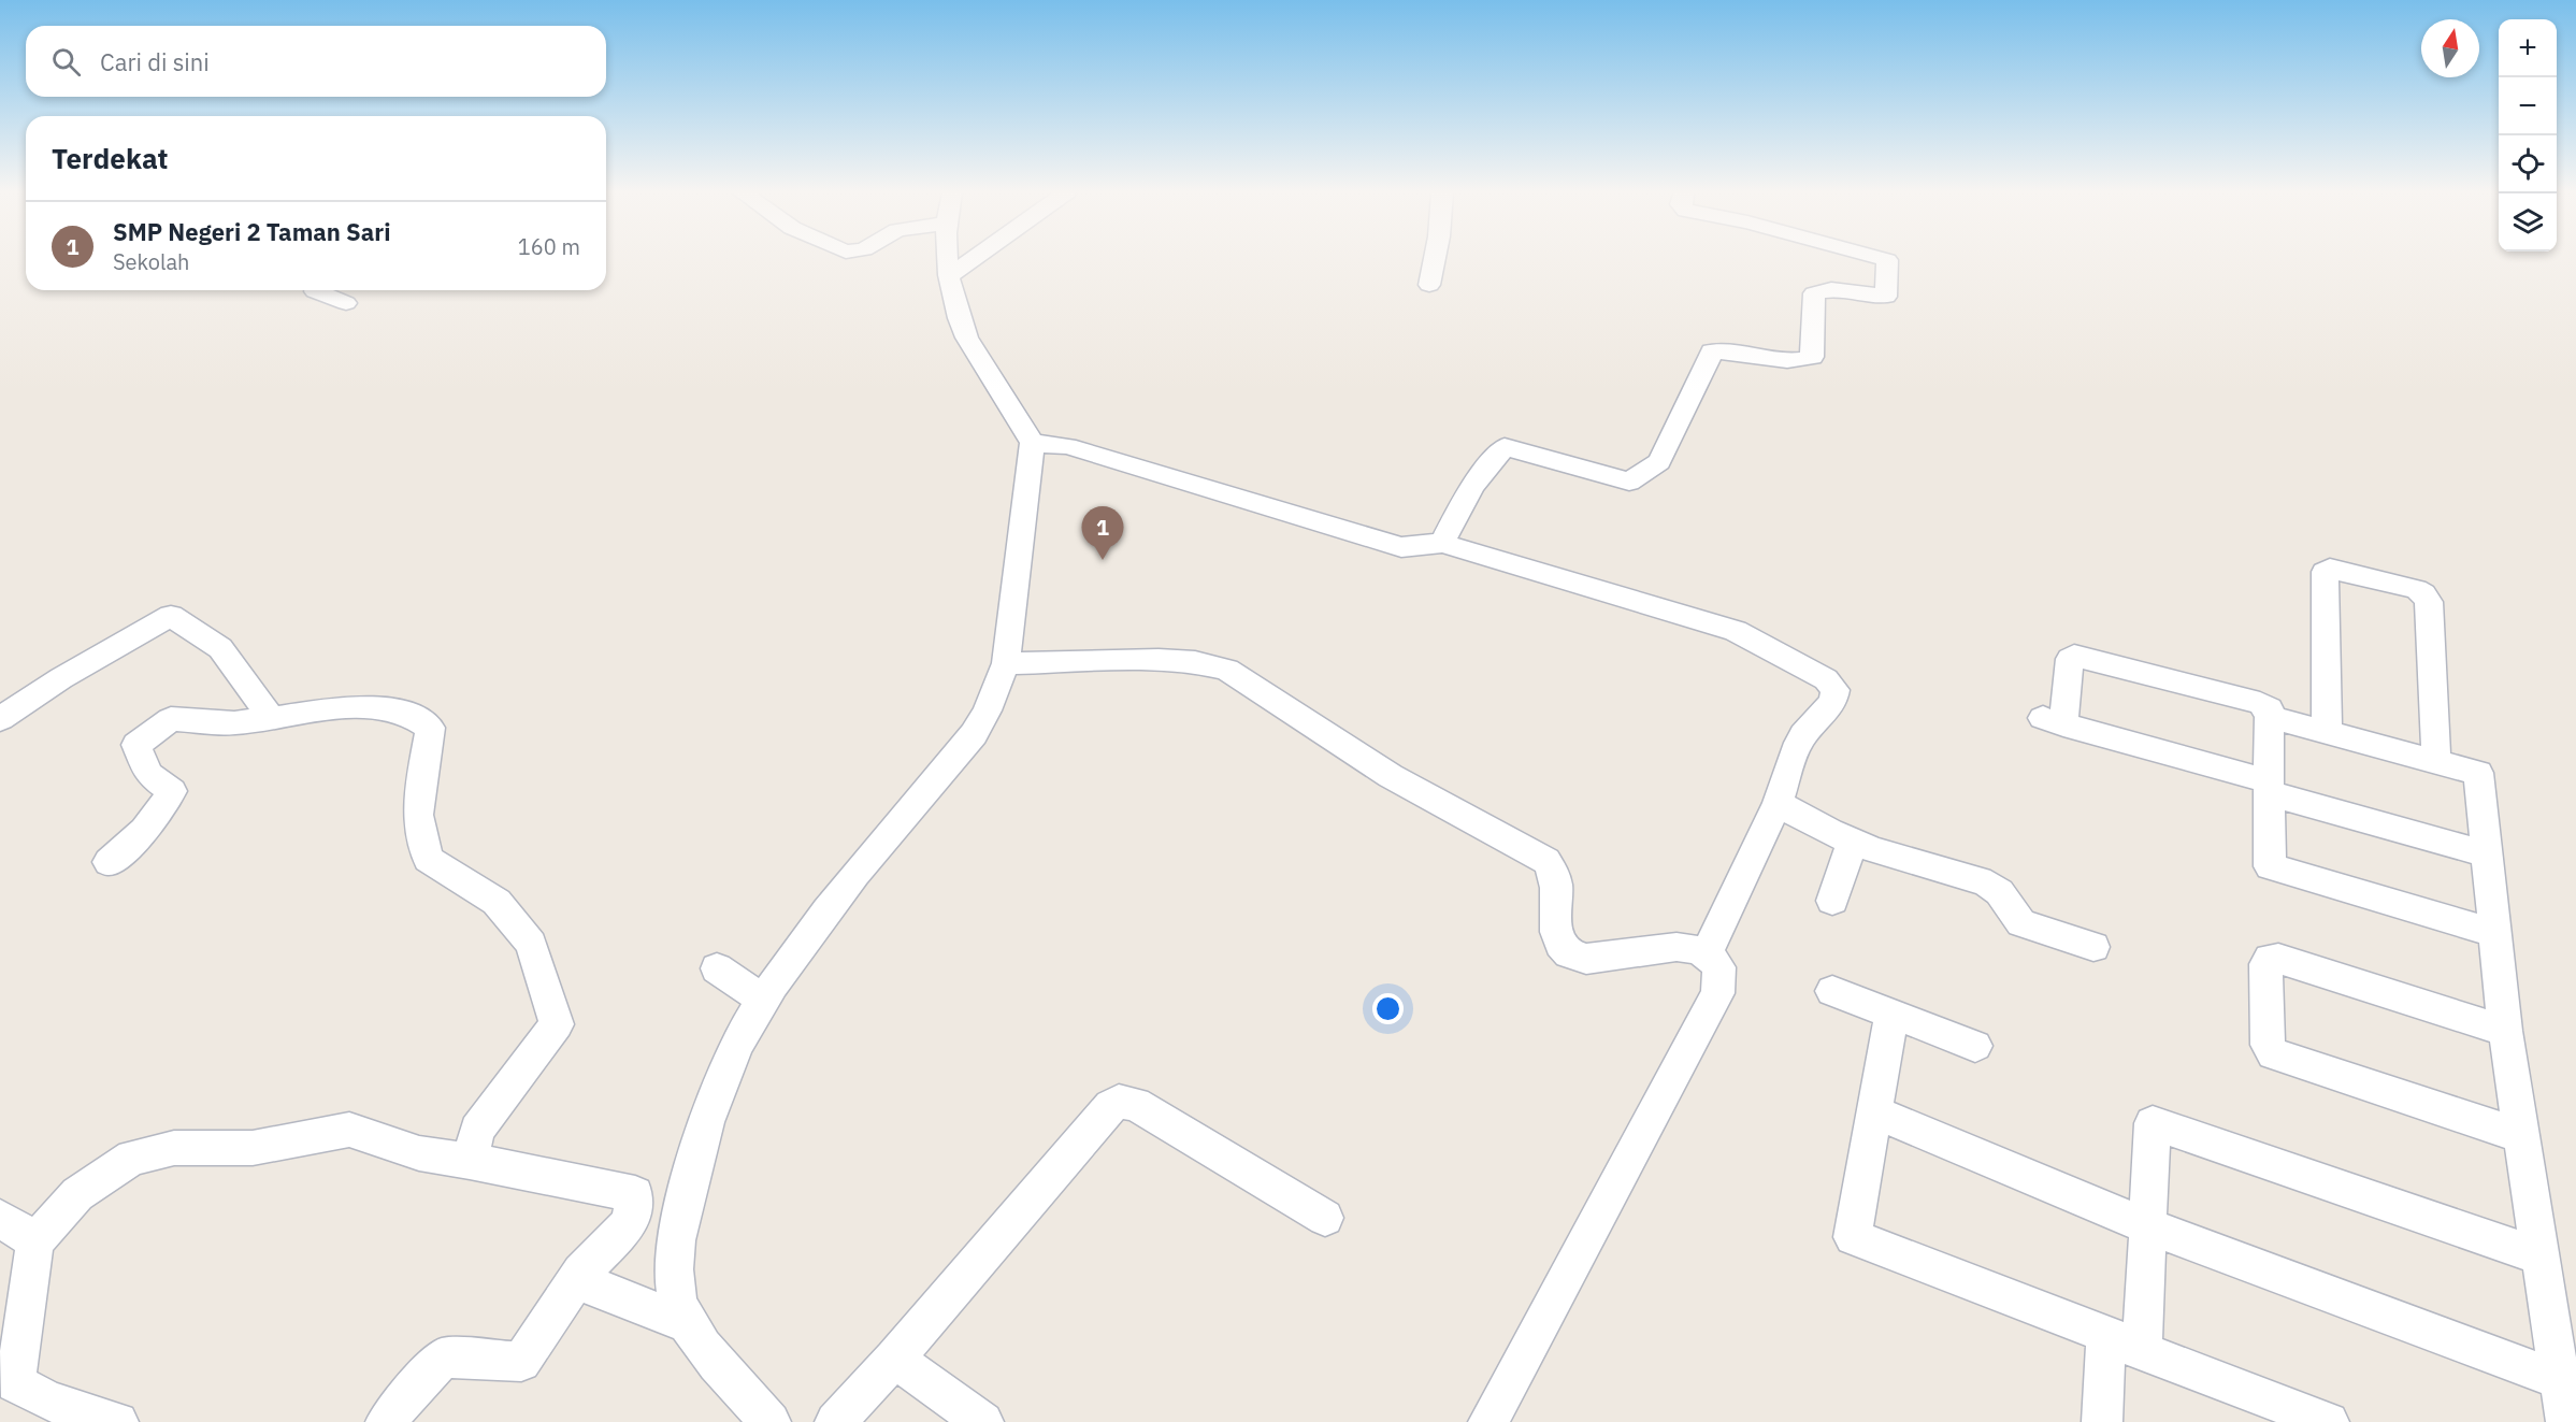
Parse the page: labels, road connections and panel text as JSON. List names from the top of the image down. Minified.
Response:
{"north":"top","page":{"map_buttons":["+","−"],"search":"Cari di sini","heading":"Terdekat","list":[{"mark":"1","name":"SMP Negeri 2 Taman Sari","note":"Sekolah","value":"160 m"}],"pins":"1"}}
